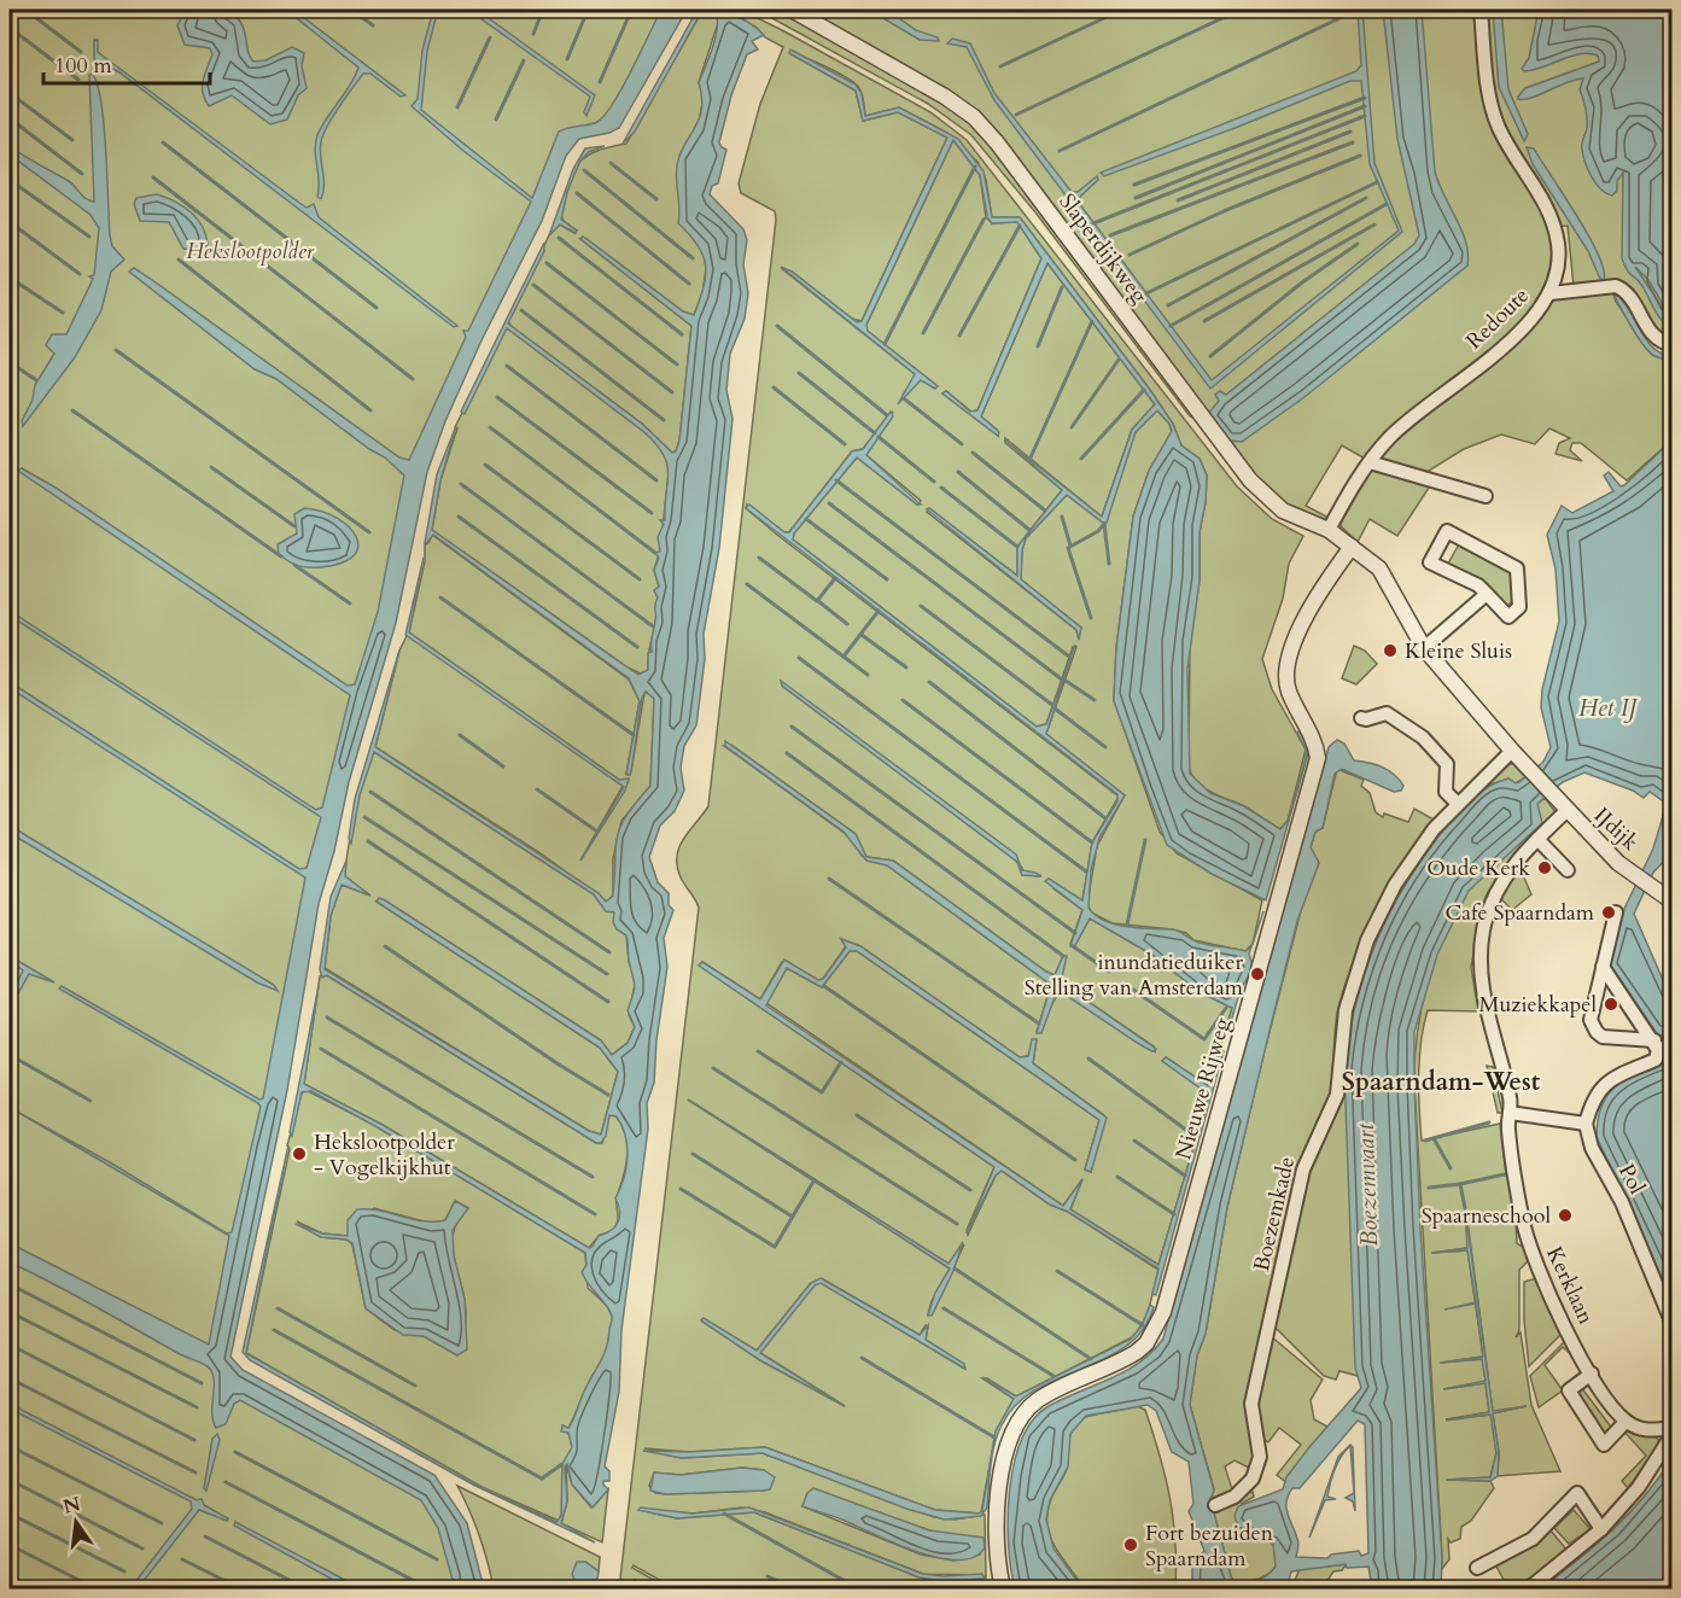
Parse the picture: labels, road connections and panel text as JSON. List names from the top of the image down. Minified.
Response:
{"streets":{"street":["Slaperdijkweg","Redoute","IJdijk","Nieuwe Rijweg","Pol","Boezemkade","Kerklaan"]},"crossings":[["Slaperdijkweg","Redoute"],["Slaperdijkweg","IJdijk"],["Slaperdijkweg","Nieuwe Rijweg"],["IJdijk","Boezemkade"],["IJdijk","Kerklaan"]],"districts":["Spaarndam-West"],"water":["Het IJ","Boezemvaart"],"parks":["Hekslootpolder"],"places":["Kleine Sluis","Oude Kerk","Cafe Spaarndam","inundatieduiker Stelling van Amsterdam","Muziekkapel","Hekslootpolder - Vogelkijkhut","Spaarneschool","Fort bezuiden Spaarndam"],"scale_bar":"100 m","north":"top"}
